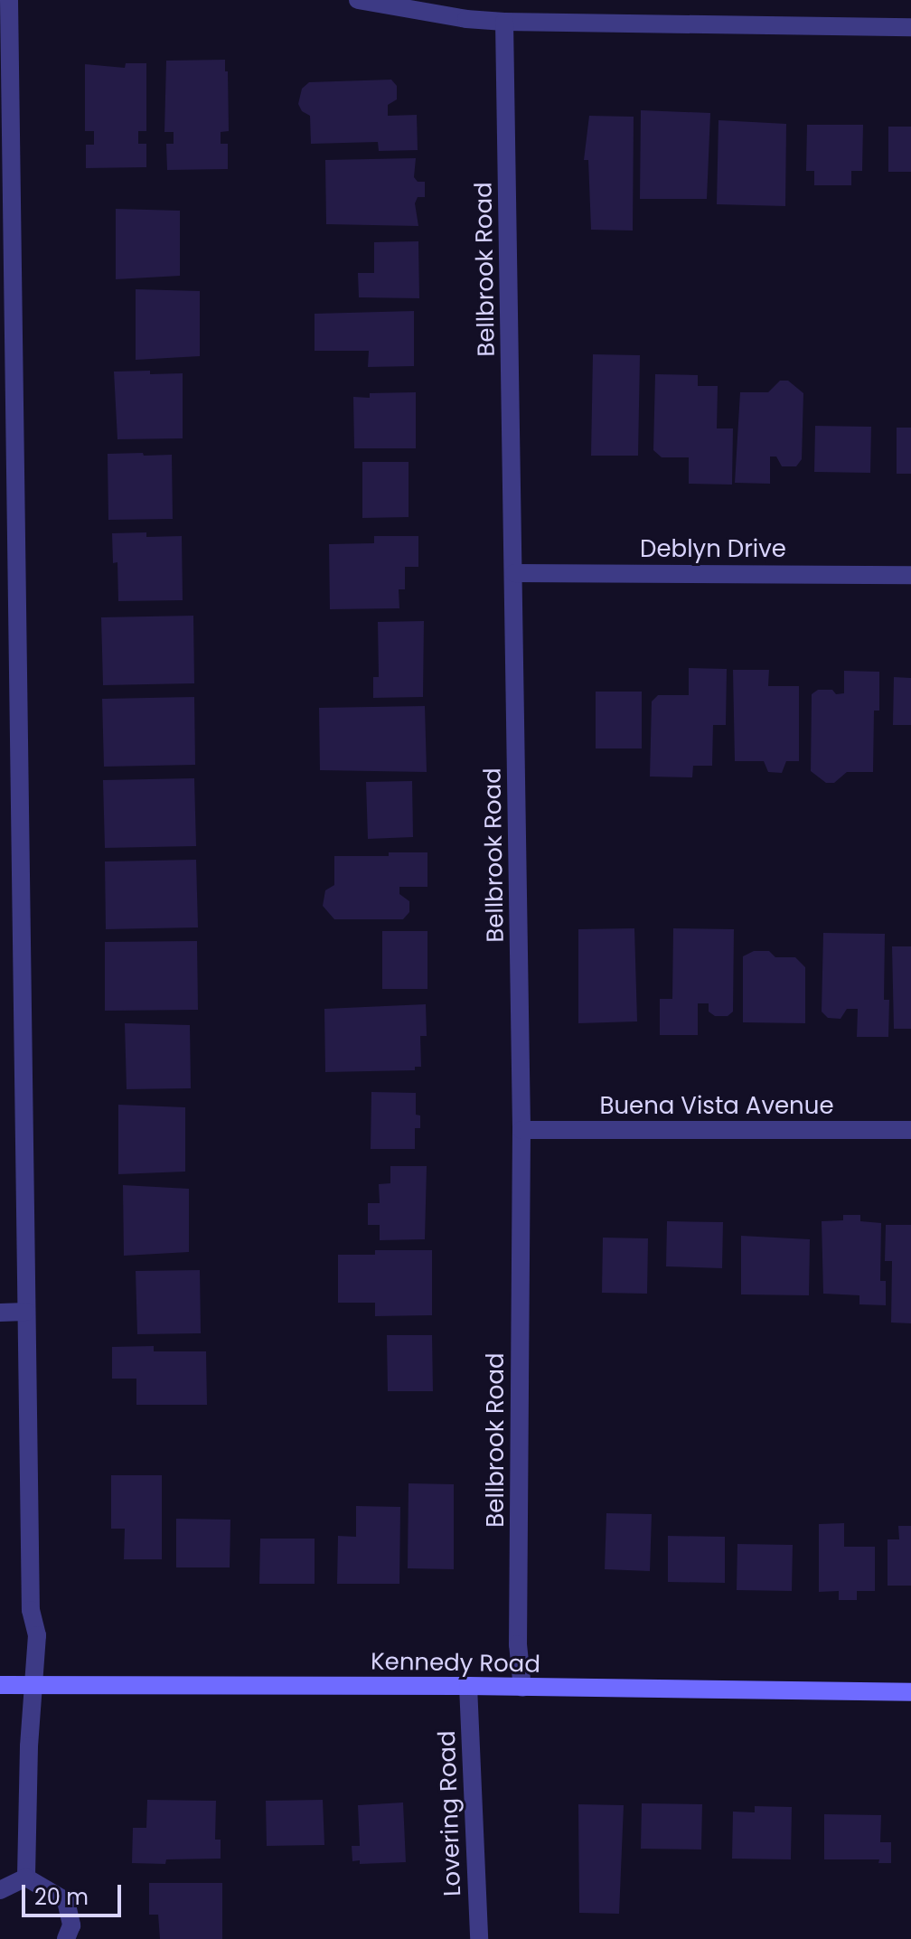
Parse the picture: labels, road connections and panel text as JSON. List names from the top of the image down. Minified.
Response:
{"streets":{"main road":["Kennedy Road"],"street":["Bellbrook Road","Deblyn Drive","Buena Vista Avenue","Lovering Road"]},"crossings":[["Bellbrook Road","Deblyn Drive"],["Bellbrook Road","Buena Vista Avenue"],["Bellbrook Road","Kennedy Road"],["Kennedy Road","Lovering Road"]],"scale_bar":"20 m"}
